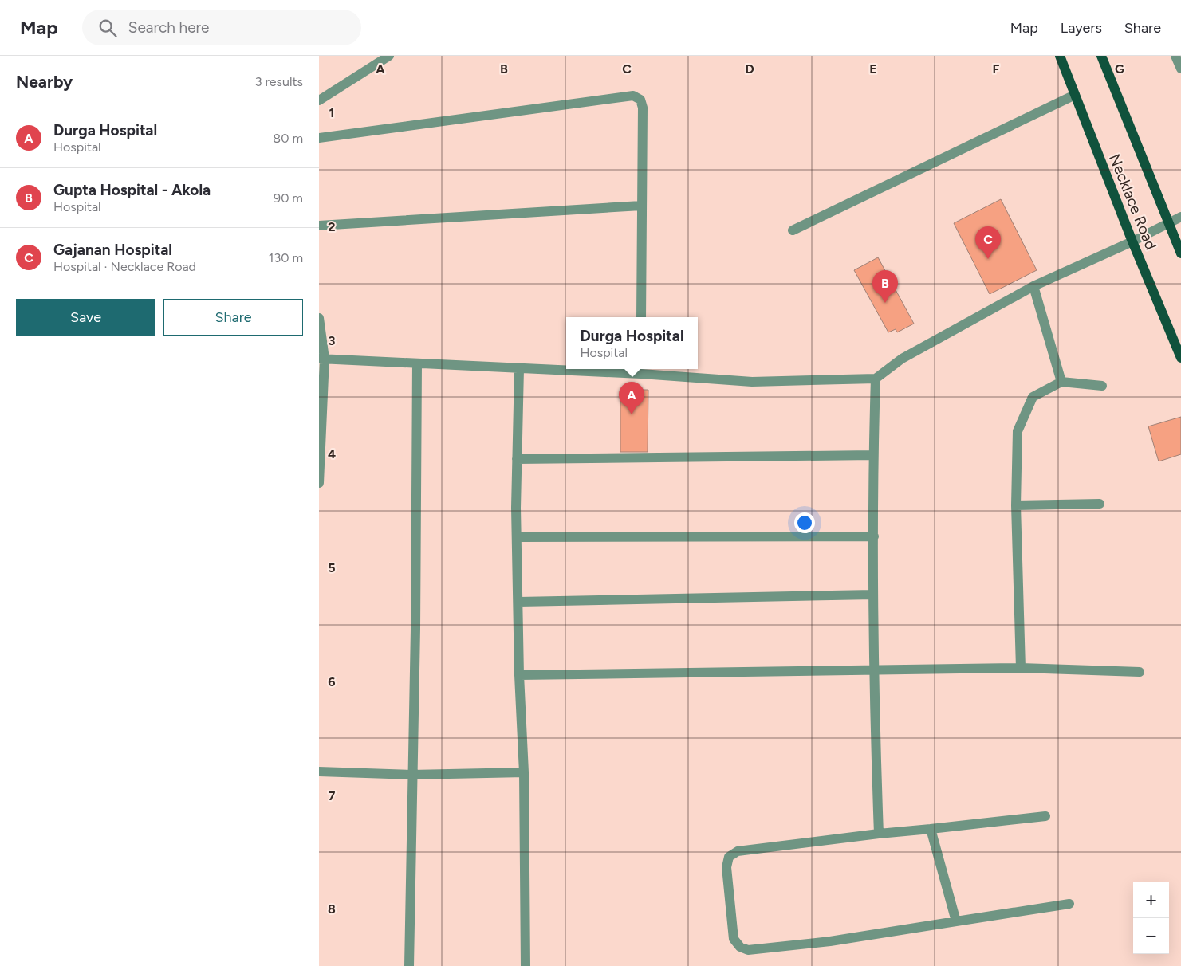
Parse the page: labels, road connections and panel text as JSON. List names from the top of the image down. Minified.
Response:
{"streets":{"main road":["Necklace Road"]},"page":{"header":"Map","search":"Search here","nav":["Map","Layers","Share"],"heading":["Nearby","3 results"],"list":[{"mark":"A","name":"Durga Hospital","note":"Hospital","value":"80 m"},{"mark":"B","name":"Gupta Hospital - Akola","note":"Hospital","value":"90 m"},{"mark":"C","name":"Gajanan Hospital","note":"Hospital · Necklace Road","value":"130 m"}],"pins":["C","B","A"],"buttons":["Save","Share"],"popup":["Durga Hospital","Hospital"],"map_buttons":["+","−"]},"grid":{"columns":["A","B","C","D","E","F","G"],"rows":["1","2","3","4","5","6","7","8"]}}
